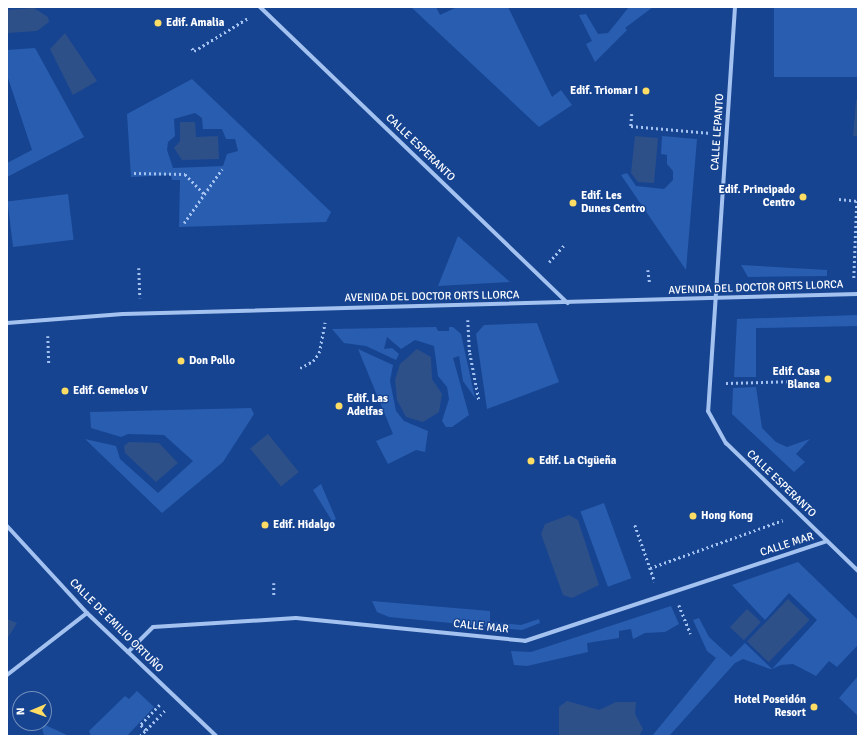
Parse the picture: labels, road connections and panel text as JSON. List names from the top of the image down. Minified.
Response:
{"streets":{"street":["CALLE LEPANTO","CALLE ESPERANTO","AVENIDA DEL DOCTOR ORTS LLORCA","CALLE MAR","CALLE DE EMILIO ORTUÑO"]},"crossings":[["CALLE LEPANTO","CALLE ESPERANTO"],["CALLE LEPANTO","AVENIDA DEL DOCTOR ORTS LLORCA"],["CALLE ESPERANTO","AVENIDA DEL DOCTOR ORTS LLORCA"],["CALLE ESPERANTO","CALLE MAR"],["CALLE MAR","CALLE DE EMILIO ORTUÑO"]],"places":["Edif. Amalia","Edif. Triomar I","Edif. Principado Centro","Edif. Les Dunes Centro","Don Pollo","Edif. Casa Blanca","Edif. Gemelos V","Edif. Las Adelfas","Edif. La Cigüeña","Hong Kong","Edif. Hidalgo","Hotel Poseidón Resort"],"north":"left"}
